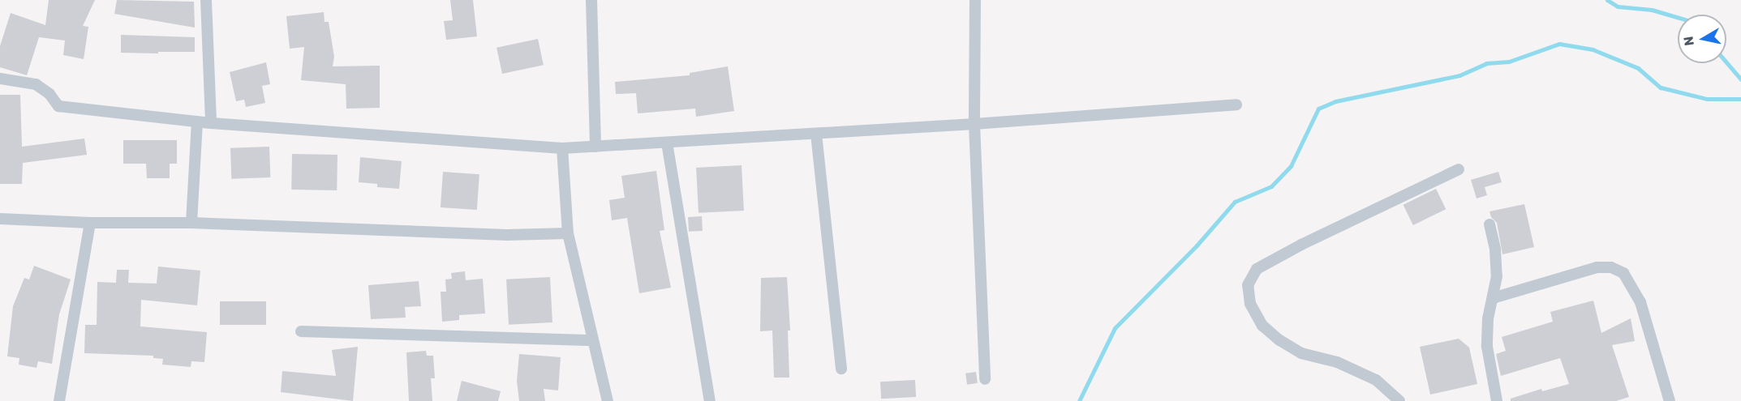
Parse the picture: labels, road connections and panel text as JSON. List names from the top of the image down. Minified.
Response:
{"north":"left"}
